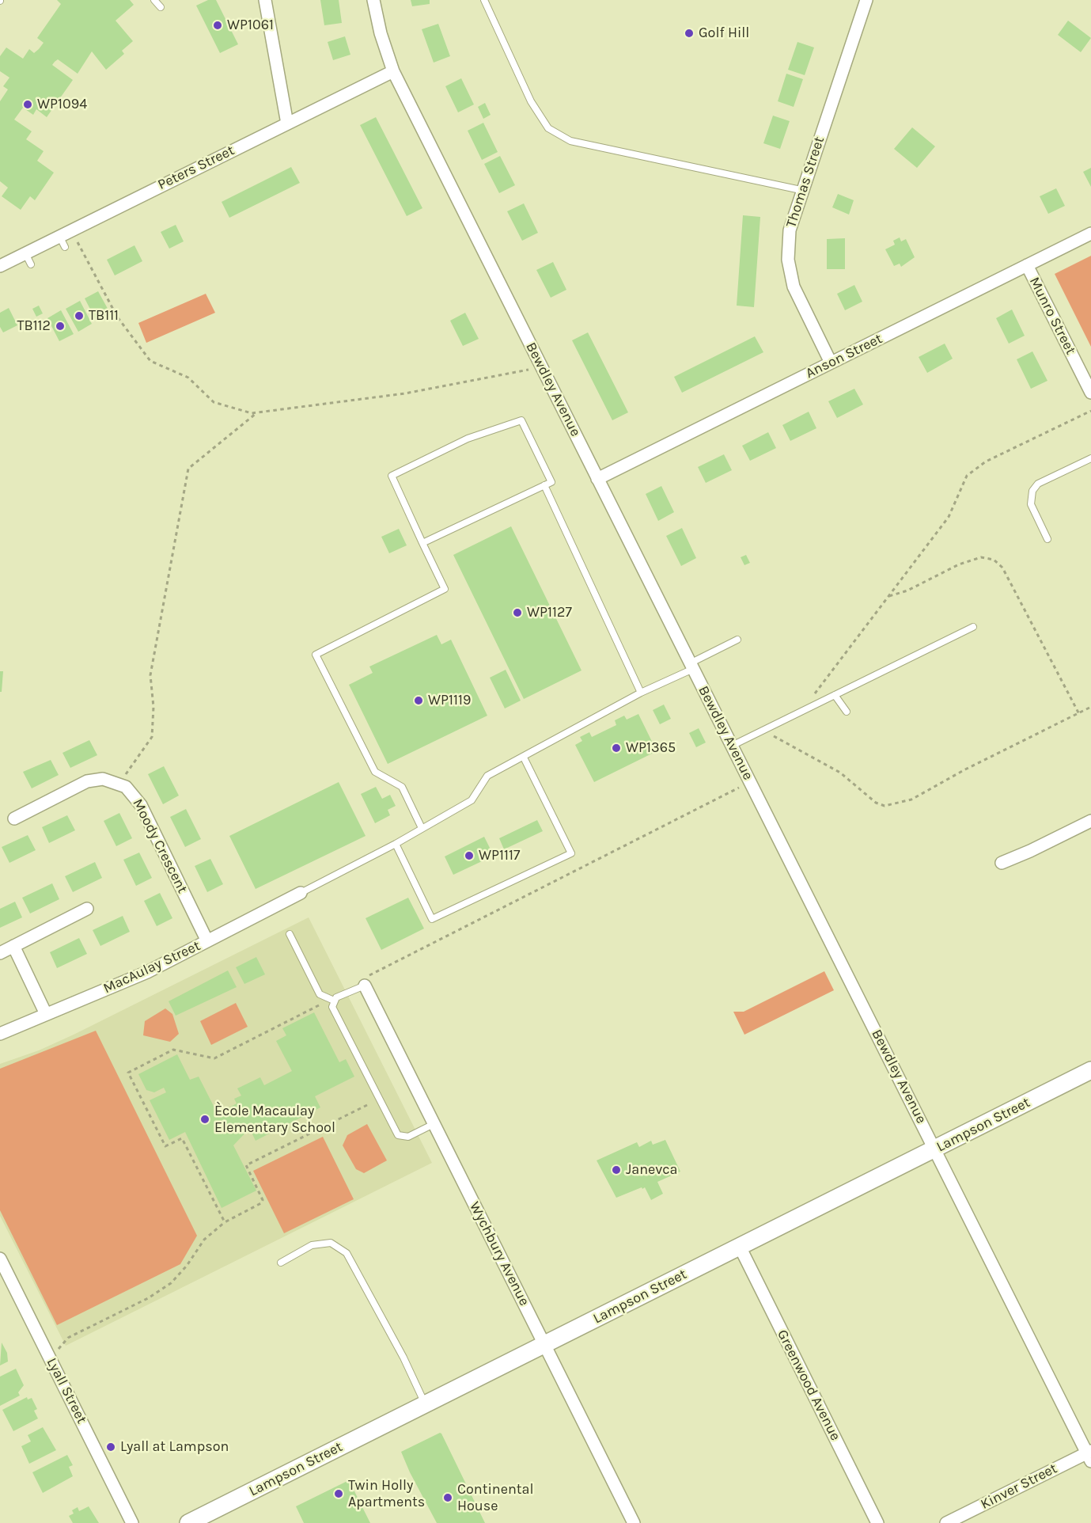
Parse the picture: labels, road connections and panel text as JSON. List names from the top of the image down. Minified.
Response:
{"streets":{"street":["Peters Street","Thomas Street","Munro Street","Anson Street","Bewdley Avenue","Moody Crescent","MacAulay Street","Lampson Street","Wychbury Avenue","Greenwood Avenue","Lyall Street","Kinver Street"]},"crossings":[["Peters Street","Bewdley Avenue"],["Thomas Street","Anson Street"],["Munro Street","Anson Street"],["Anson Street","Bewdley Avenue"],["Bewdley Avenue","Lampson Street"],["Bewdley Avenue","Kinver Street"],["Moody Crescent","MacAulay Street"],["Lampson Street","Wychbury Avenue"],["Lampson Street","Greenwood Avenue"]],"places":["WP1061","Golf Hill","WP1094","TB111","TB112","WP1127","WP1119","WP1365","WP1117","Ècole Macaulay Elementary School","Janevca","Lyall at Lampson","Twin Holly Apartments","Continental House"]}
